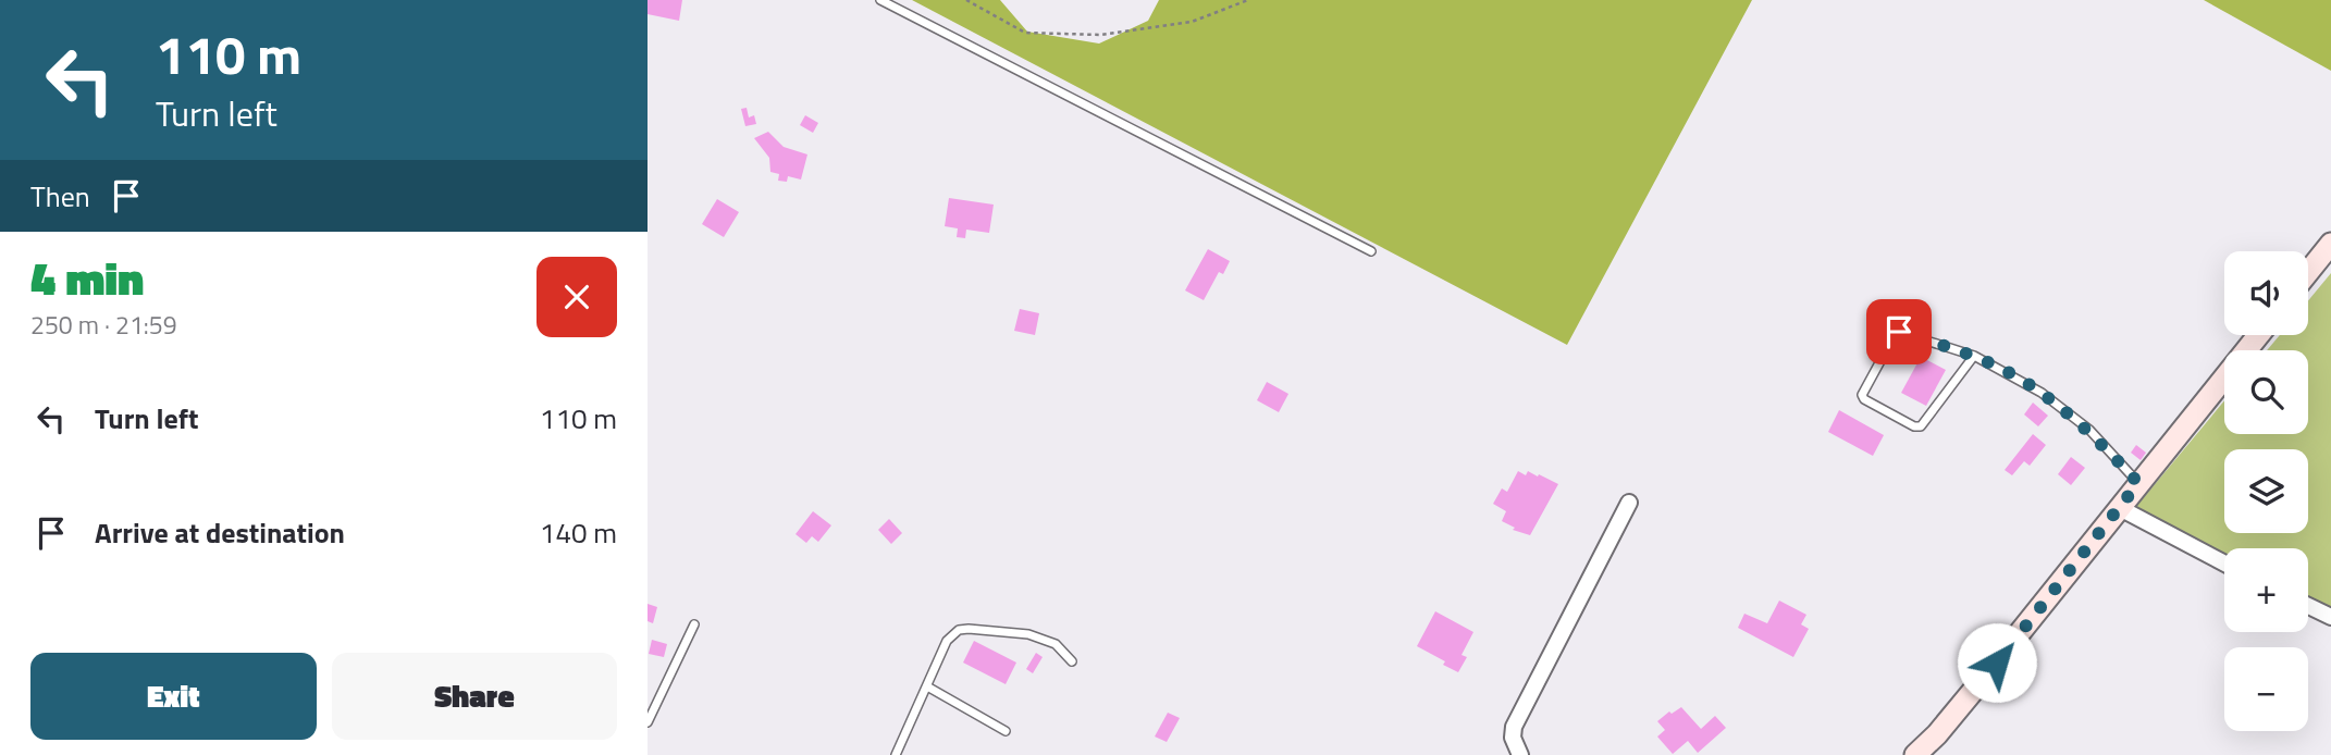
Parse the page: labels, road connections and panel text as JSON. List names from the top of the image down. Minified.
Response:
{"page":{"turn":["110 m","Turn left"],"then":"Then","heading":["4 min","250 m · 21:59"],"map_buttons":["+","−"],"list":[{"name":"Turn left","value":"110 m"},{"name":"Arrive at destination","value":"140 m"}],"buttons":["Exit","Share"]}}
